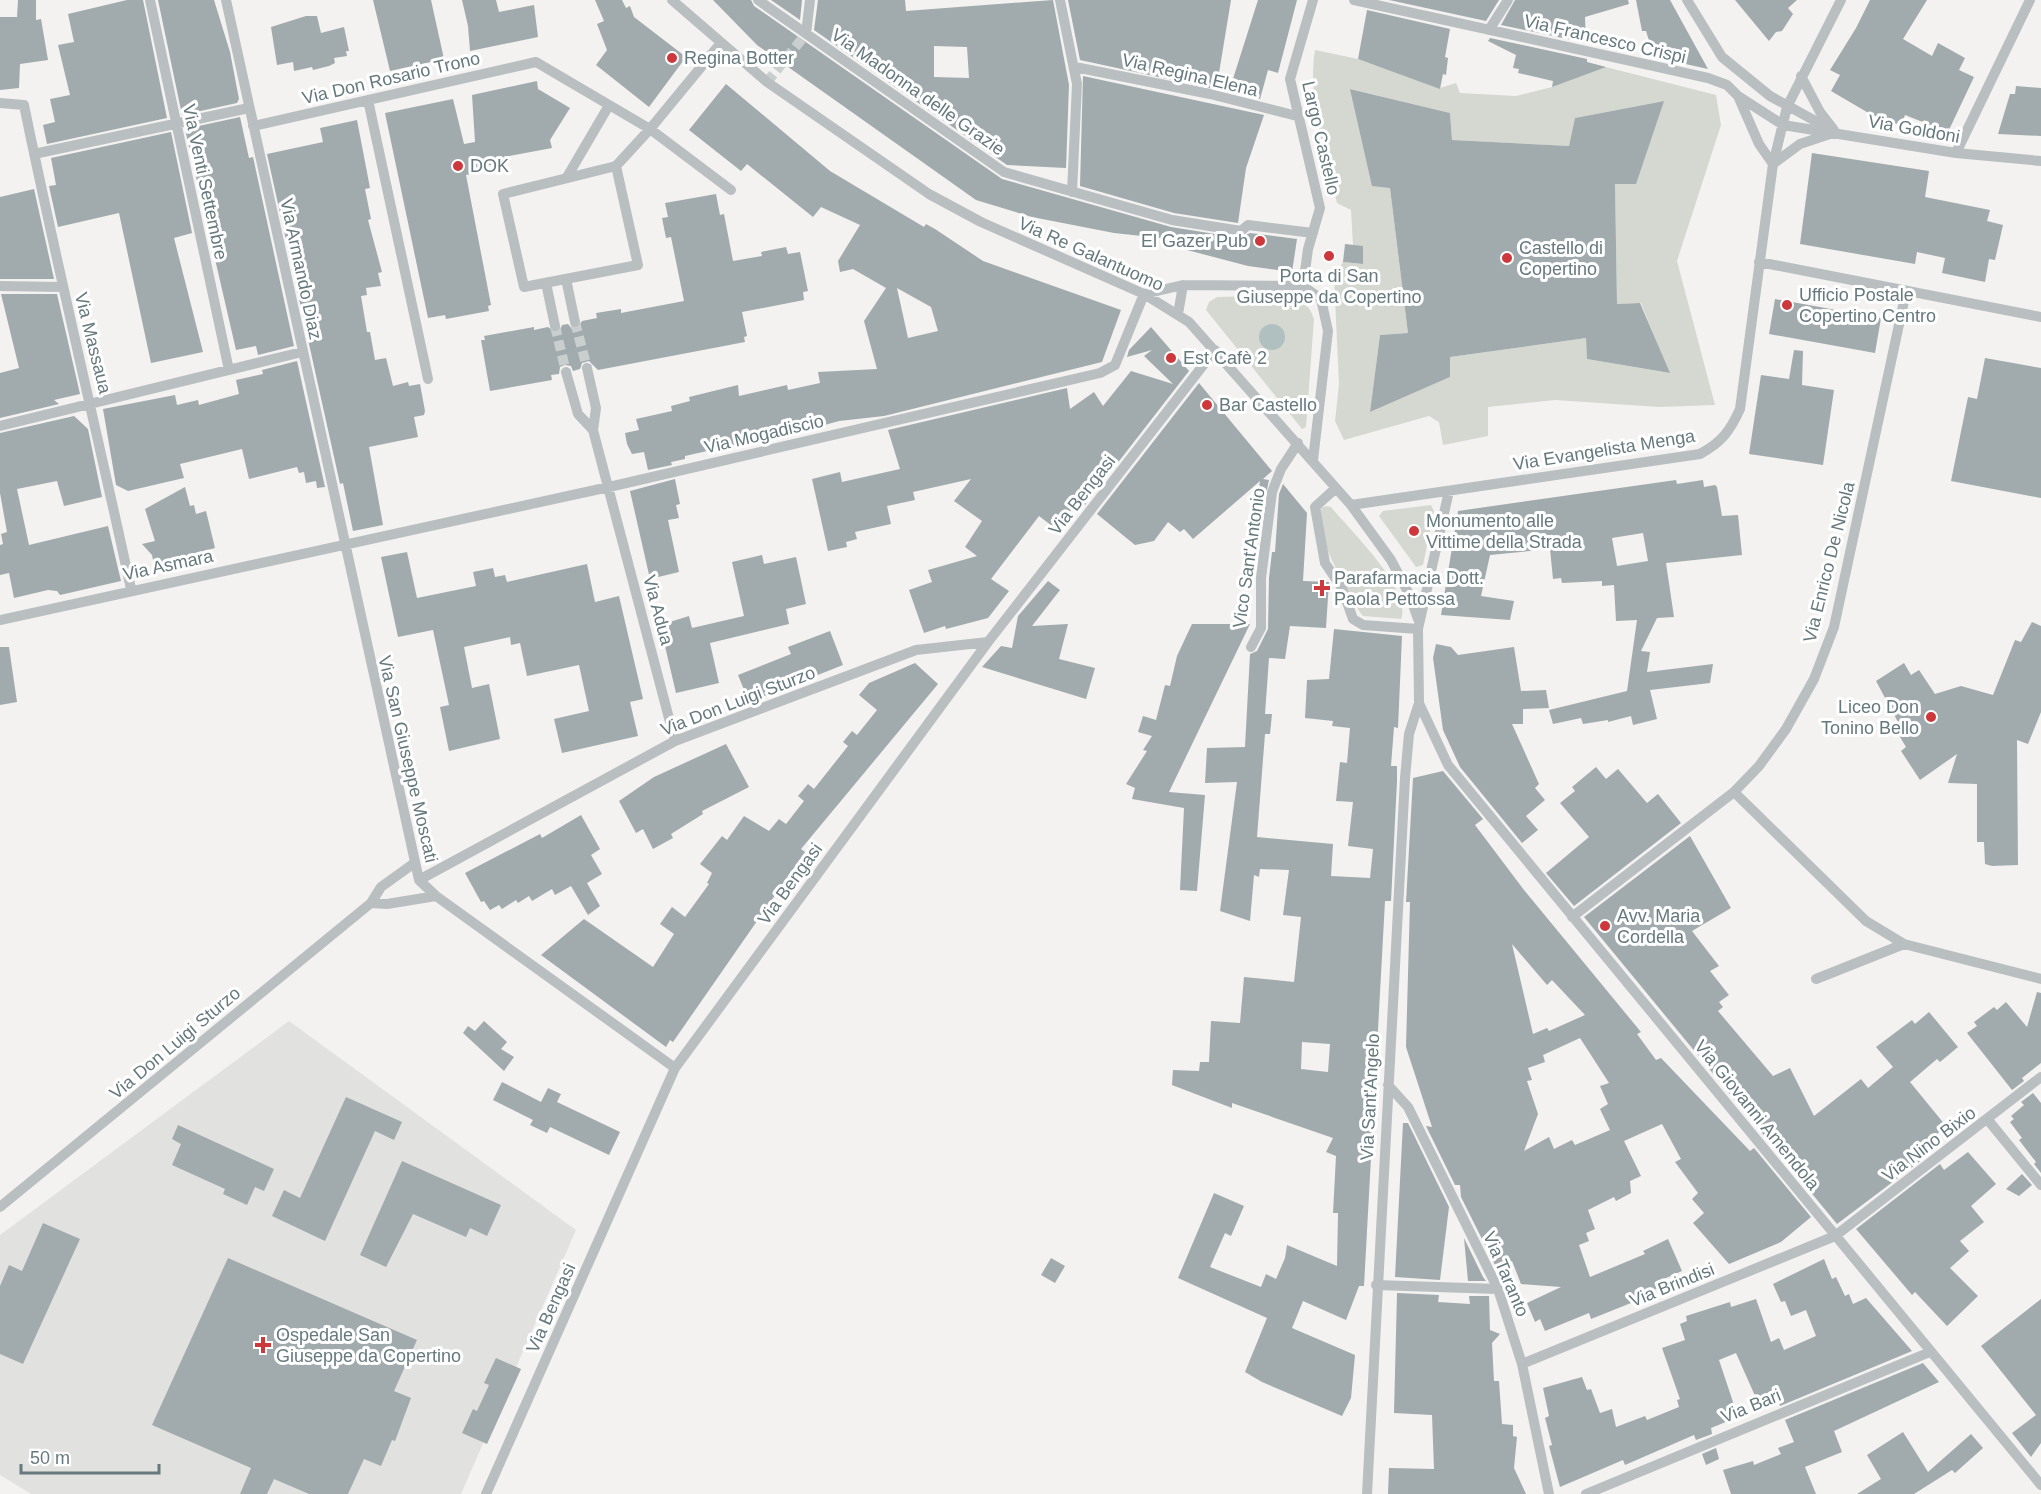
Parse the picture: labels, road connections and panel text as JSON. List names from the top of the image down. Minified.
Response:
{"streets":{"street":["Via Francesco Crispi","Via Regina Elena","Via Don Rosario Trono","Via Madonna delle Grazie","Via Goldoni","Largo Castello","Via Venti Settembre","Via Re Galantuomo","Via Armando Diaz","Via Massaua","Via Mogadiscio","Via Evangelista Menga","Via Bengasi","Vico Sant'Antonio","Via Enrico De Nicola","Via Asmara","Via Adua","Via Don Luigi Sturzo","Via San Giuseppe Moscati","Via Sant'Angelo","Via Giovanni Amendola","Via Nino Bixio","Via Taranto","Via Brindisi","Via Bari"]},"crossings":[["Via Francesco Crispi","Via Goldoni"],["Via Francesco Crispi","Via Evangelista Menga"],["Via Regina Elena","Largo Castello"],["Via Don Rosario Trono","Via Armando Diaz"],["Via Madonna delle Grazie","Largo Castello"],["Via Goldoni","Via Evangelista Menga"],["Via Re Galantuomo","Via Mogadiscio"],["Via Re Galantuomo","Via Evangelista Menga"],["Via Re Galantuomo","Via Bengasi"],["Via Re Galantuomo","Vico Sant'Antonio"],["Via Armando Diaz","Via Mogadiscio"],["Via Armando Diaz","Via Asmara"],["Via Armando Diaz","Via San Giuseppe Moscati"],["Via Massaua","Via Asmara"],["Via Mogadiscio","Via Asmara"],["Via Mogadiscio","Via Adua"],["Via Mogadiscio","Via San Giuseppe Moscati"],["Via Bengasi","Via Don Luigi Sturzo"],["Via Bengasi","Via San Giuseppe Moscati"],["Via Enrico De Nicola","Via Giovanni Amendola"],["Via Asmara","Via San Giuseppe Moscati"],["Via Adua","Via Don Luigi Sturzo"],["Via Don Luigi Sturzo","Via San Giuseppe Moscati"],["Via Sant'Angelo","Via Giovanni Amendola"],["Via Sant'Angelo","Via Taranto"],["Via Giovanni Amendola","Via Nino Bixio"],["Via Giovanni Amendola","Via Brindisi"],["Via Giovanni Amendola","Via Bari"],["Via Nino Bixio","Via Brindisi"],["Via Taranto","Via Brindisi"]],"places":{"other":["Regina Botter","DOK","El Gazer Pub","Porta di San Giuseppe da Copertino","Castello di Copertino","Ufficio Postale Copertino Centro","Est Cafè 2","Bar Castello","Monumento alle Vittime della Strada","Liceo Don Tonino Bello","Avv. Maria Cordella"],"health":["Parafarmacia Dott. Paola Pettossa","Ospedale San Giuseppe da Copertino"]},"scale_bar":"50 m"}
